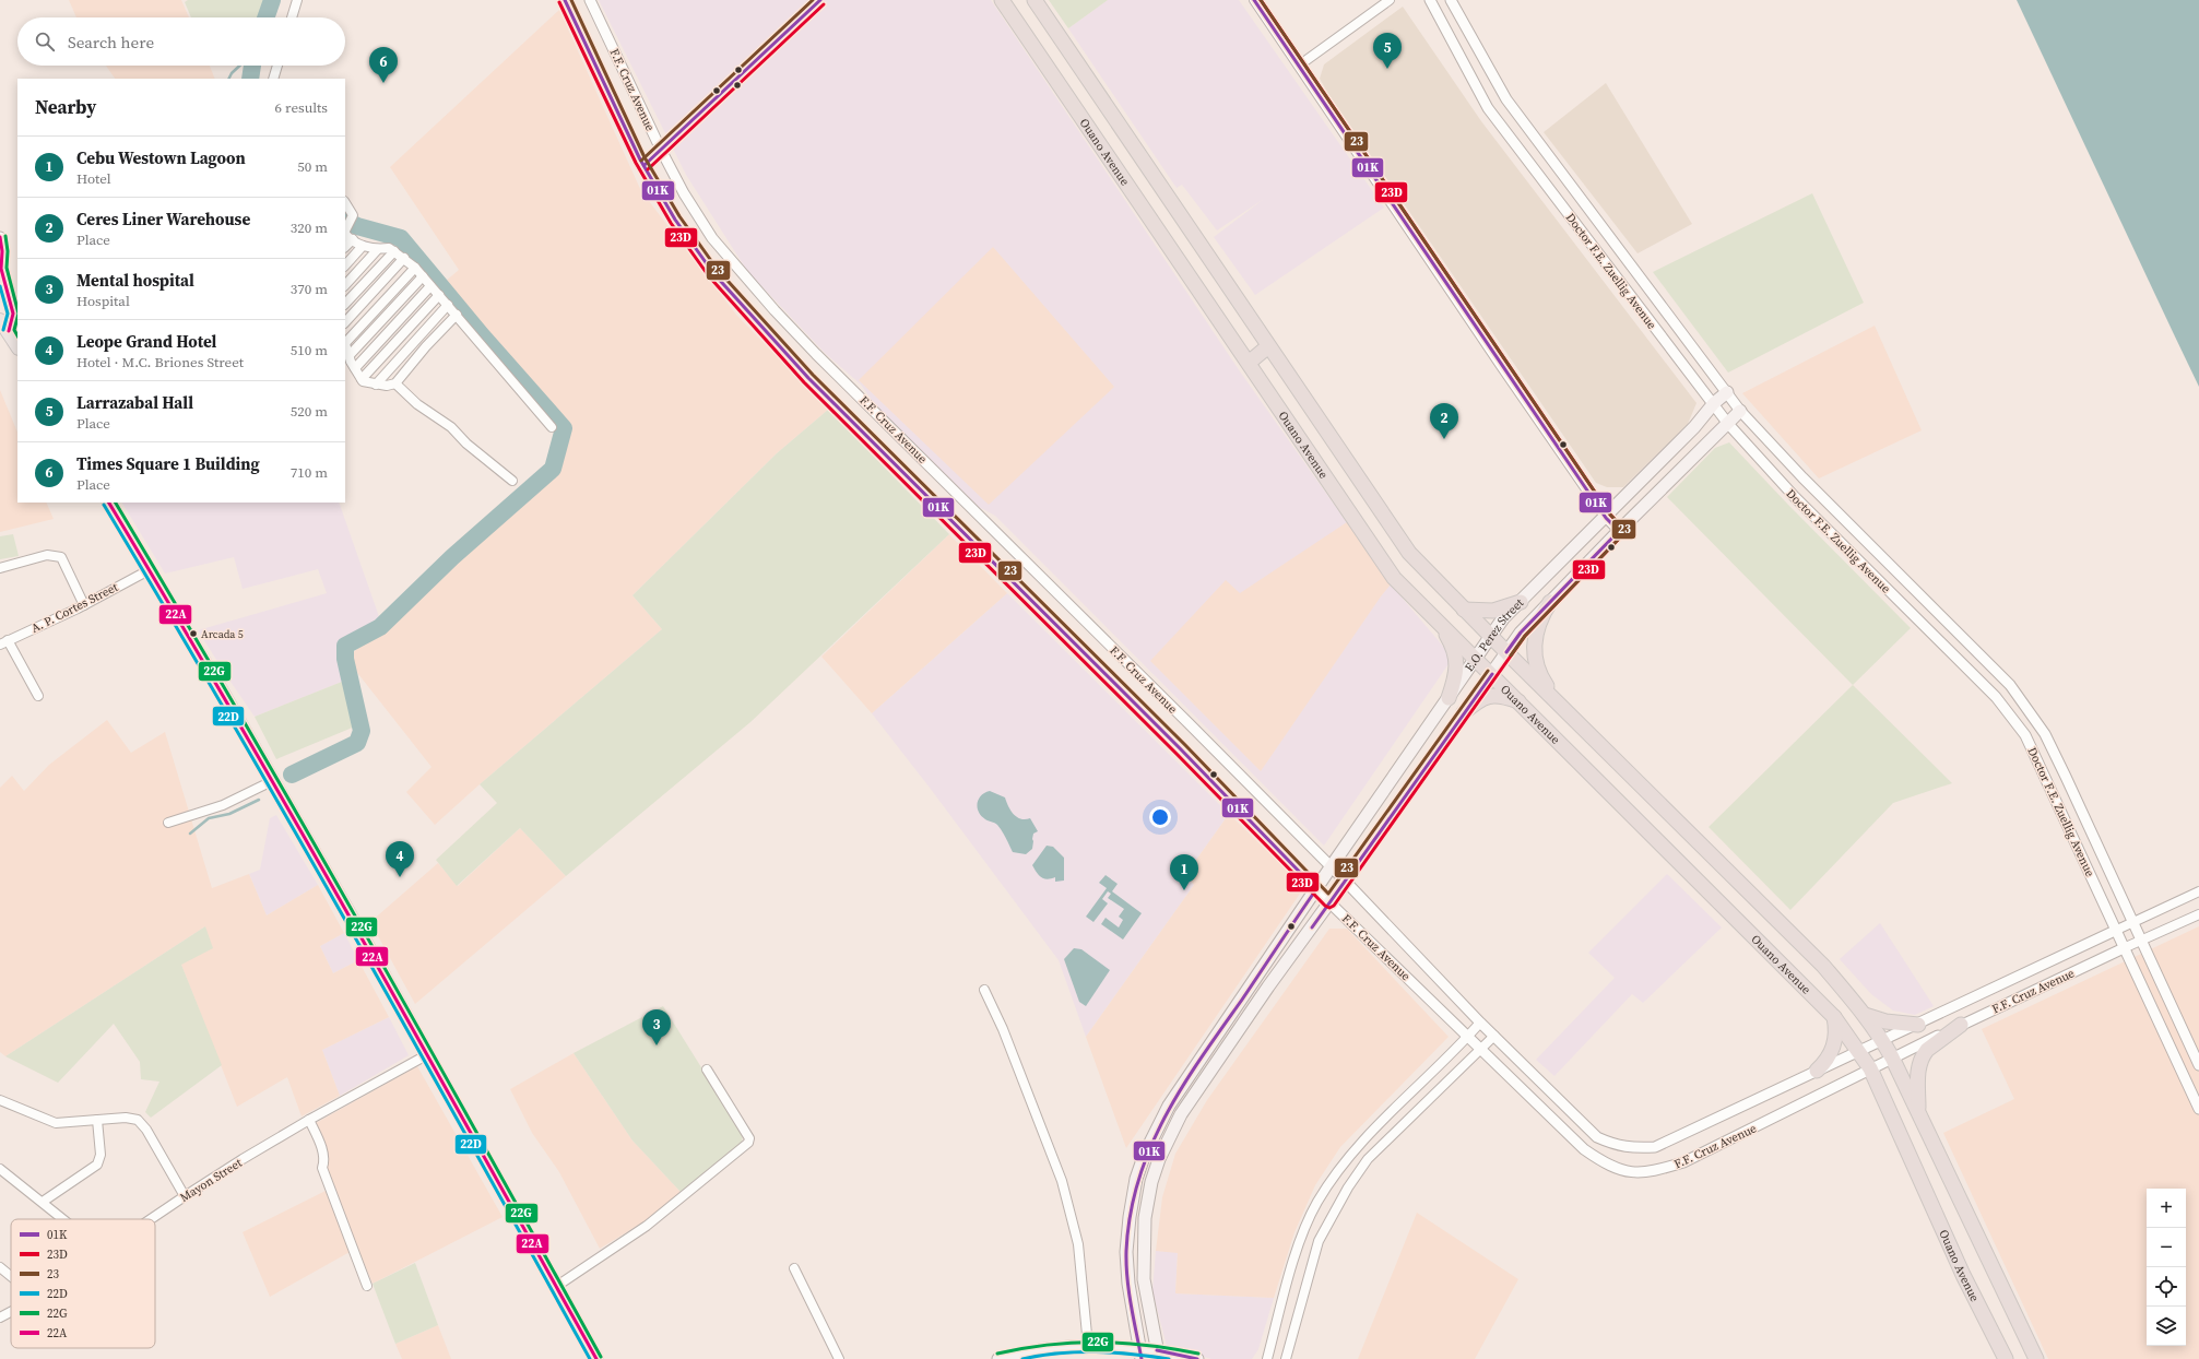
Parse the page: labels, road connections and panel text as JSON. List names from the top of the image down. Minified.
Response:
{"streets":{"highway":["Ouano Avenue"],"main road":["E.O. Perez Street"],"street":["F.F. Cruz Avenue","Doctor F.E. Zuellig Avenue","A. P. Cortes Street","Mayon Street"]},"crossings":[["F.F. Cruz Avenue","Ouano Avenue"],["F.F. Cruz Avenue","Doctor F.E. Zuellig Avenue"],["F.F. Cruz Avenue","E.O. Perez Street"],["Ouano Avenue","E.O. Perez Street"],["Doctor F.E. Zuellig Avenue","E.O. Perez Street"]],"places":["Arcada 5"],"lines":["transit line 01K","transit line 23D","transit line 23","transit line 22G","transit line 22A","transit line 22D"],"legend":["01K","23D","23","22D","22G","22A"],"page":{"search":"Search here","pins":["5","6","2","4","1","3"],"heading":["Nearby","6 results"],"list":[{"mark":"1","name":"Cebu Westown Lagoon","note":"Hotel","value":"50 m"},{"mark":"2","name":"Ceres Liner Warehouse","note":"Place","value":"320 m"},{"mark":"3","name":"Mental hospital","note":"Hospital","value":"370 m"},{"mark":"4","name":"Leope Grand Hotel","note":"Hotel · M.C. Briones Street","value":"510 m"},{"mark":"5","name":"Larrazabal Hall","note":"Place","value":"520 m"},{"mark":"6","name":"Times Square 1 Building","note":"Place","value":"710 m"}],"map_buttons":["+","−"]}}
